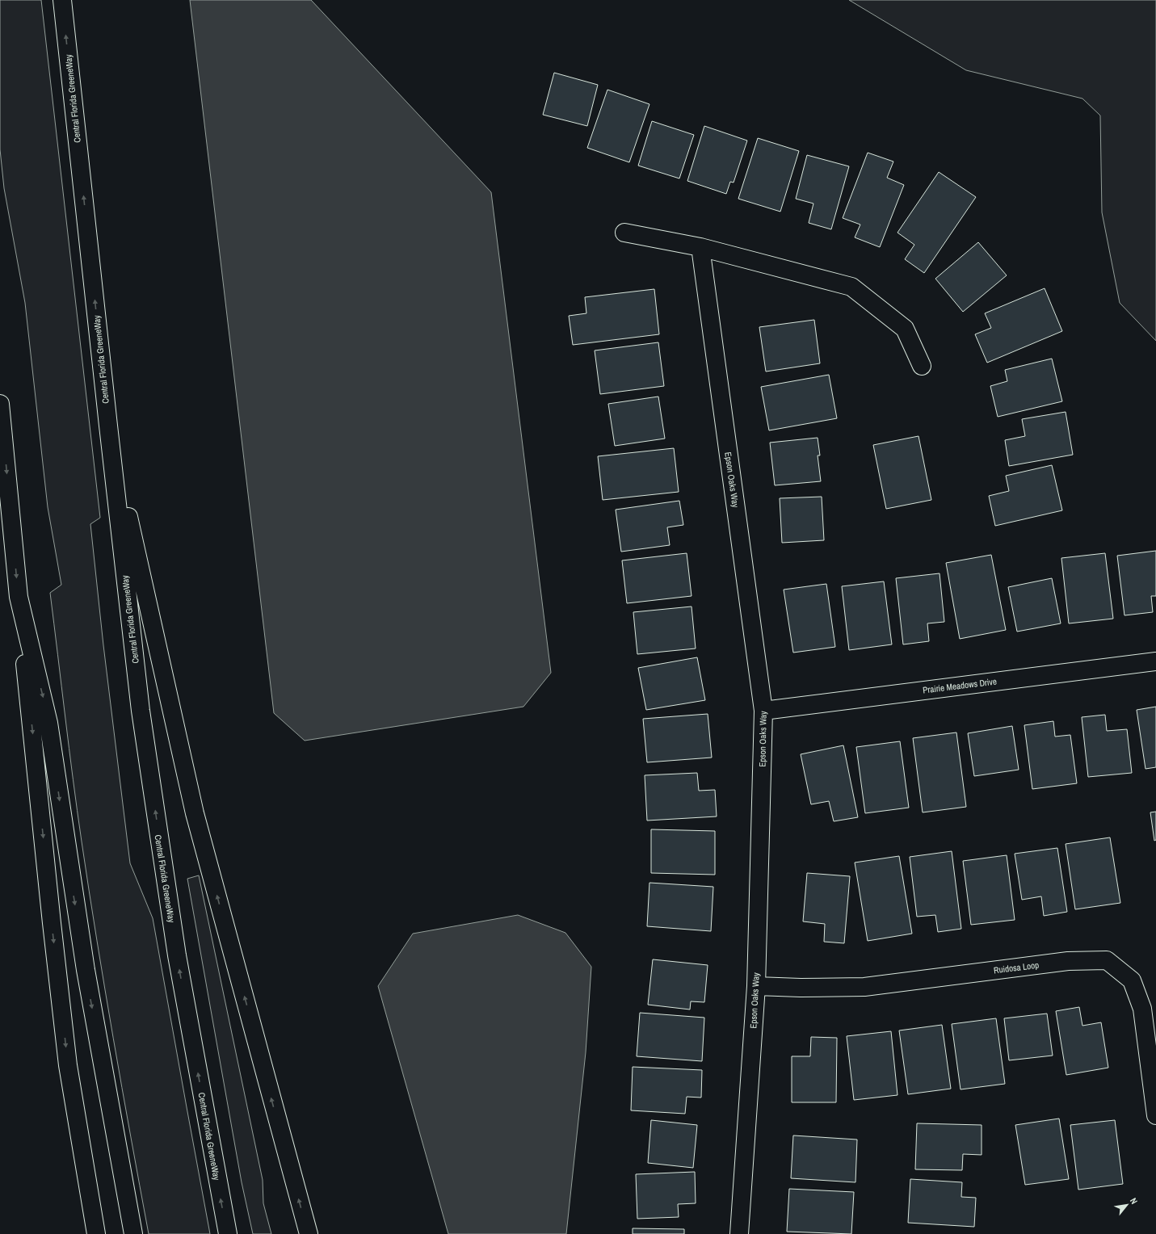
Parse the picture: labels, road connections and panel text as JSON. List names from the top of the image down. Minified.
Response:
{"streets":{"main road":["Central Florida GreeneWay","Epson Oaks Way","Prairie Meadows Drive","Ruidosa Loop"]},"crossings":[["Epson Oaks Way","Prairie Meadows Drive"],["Epson Oaks Way","Ruidosa Loop"]],"north":"top right"}
